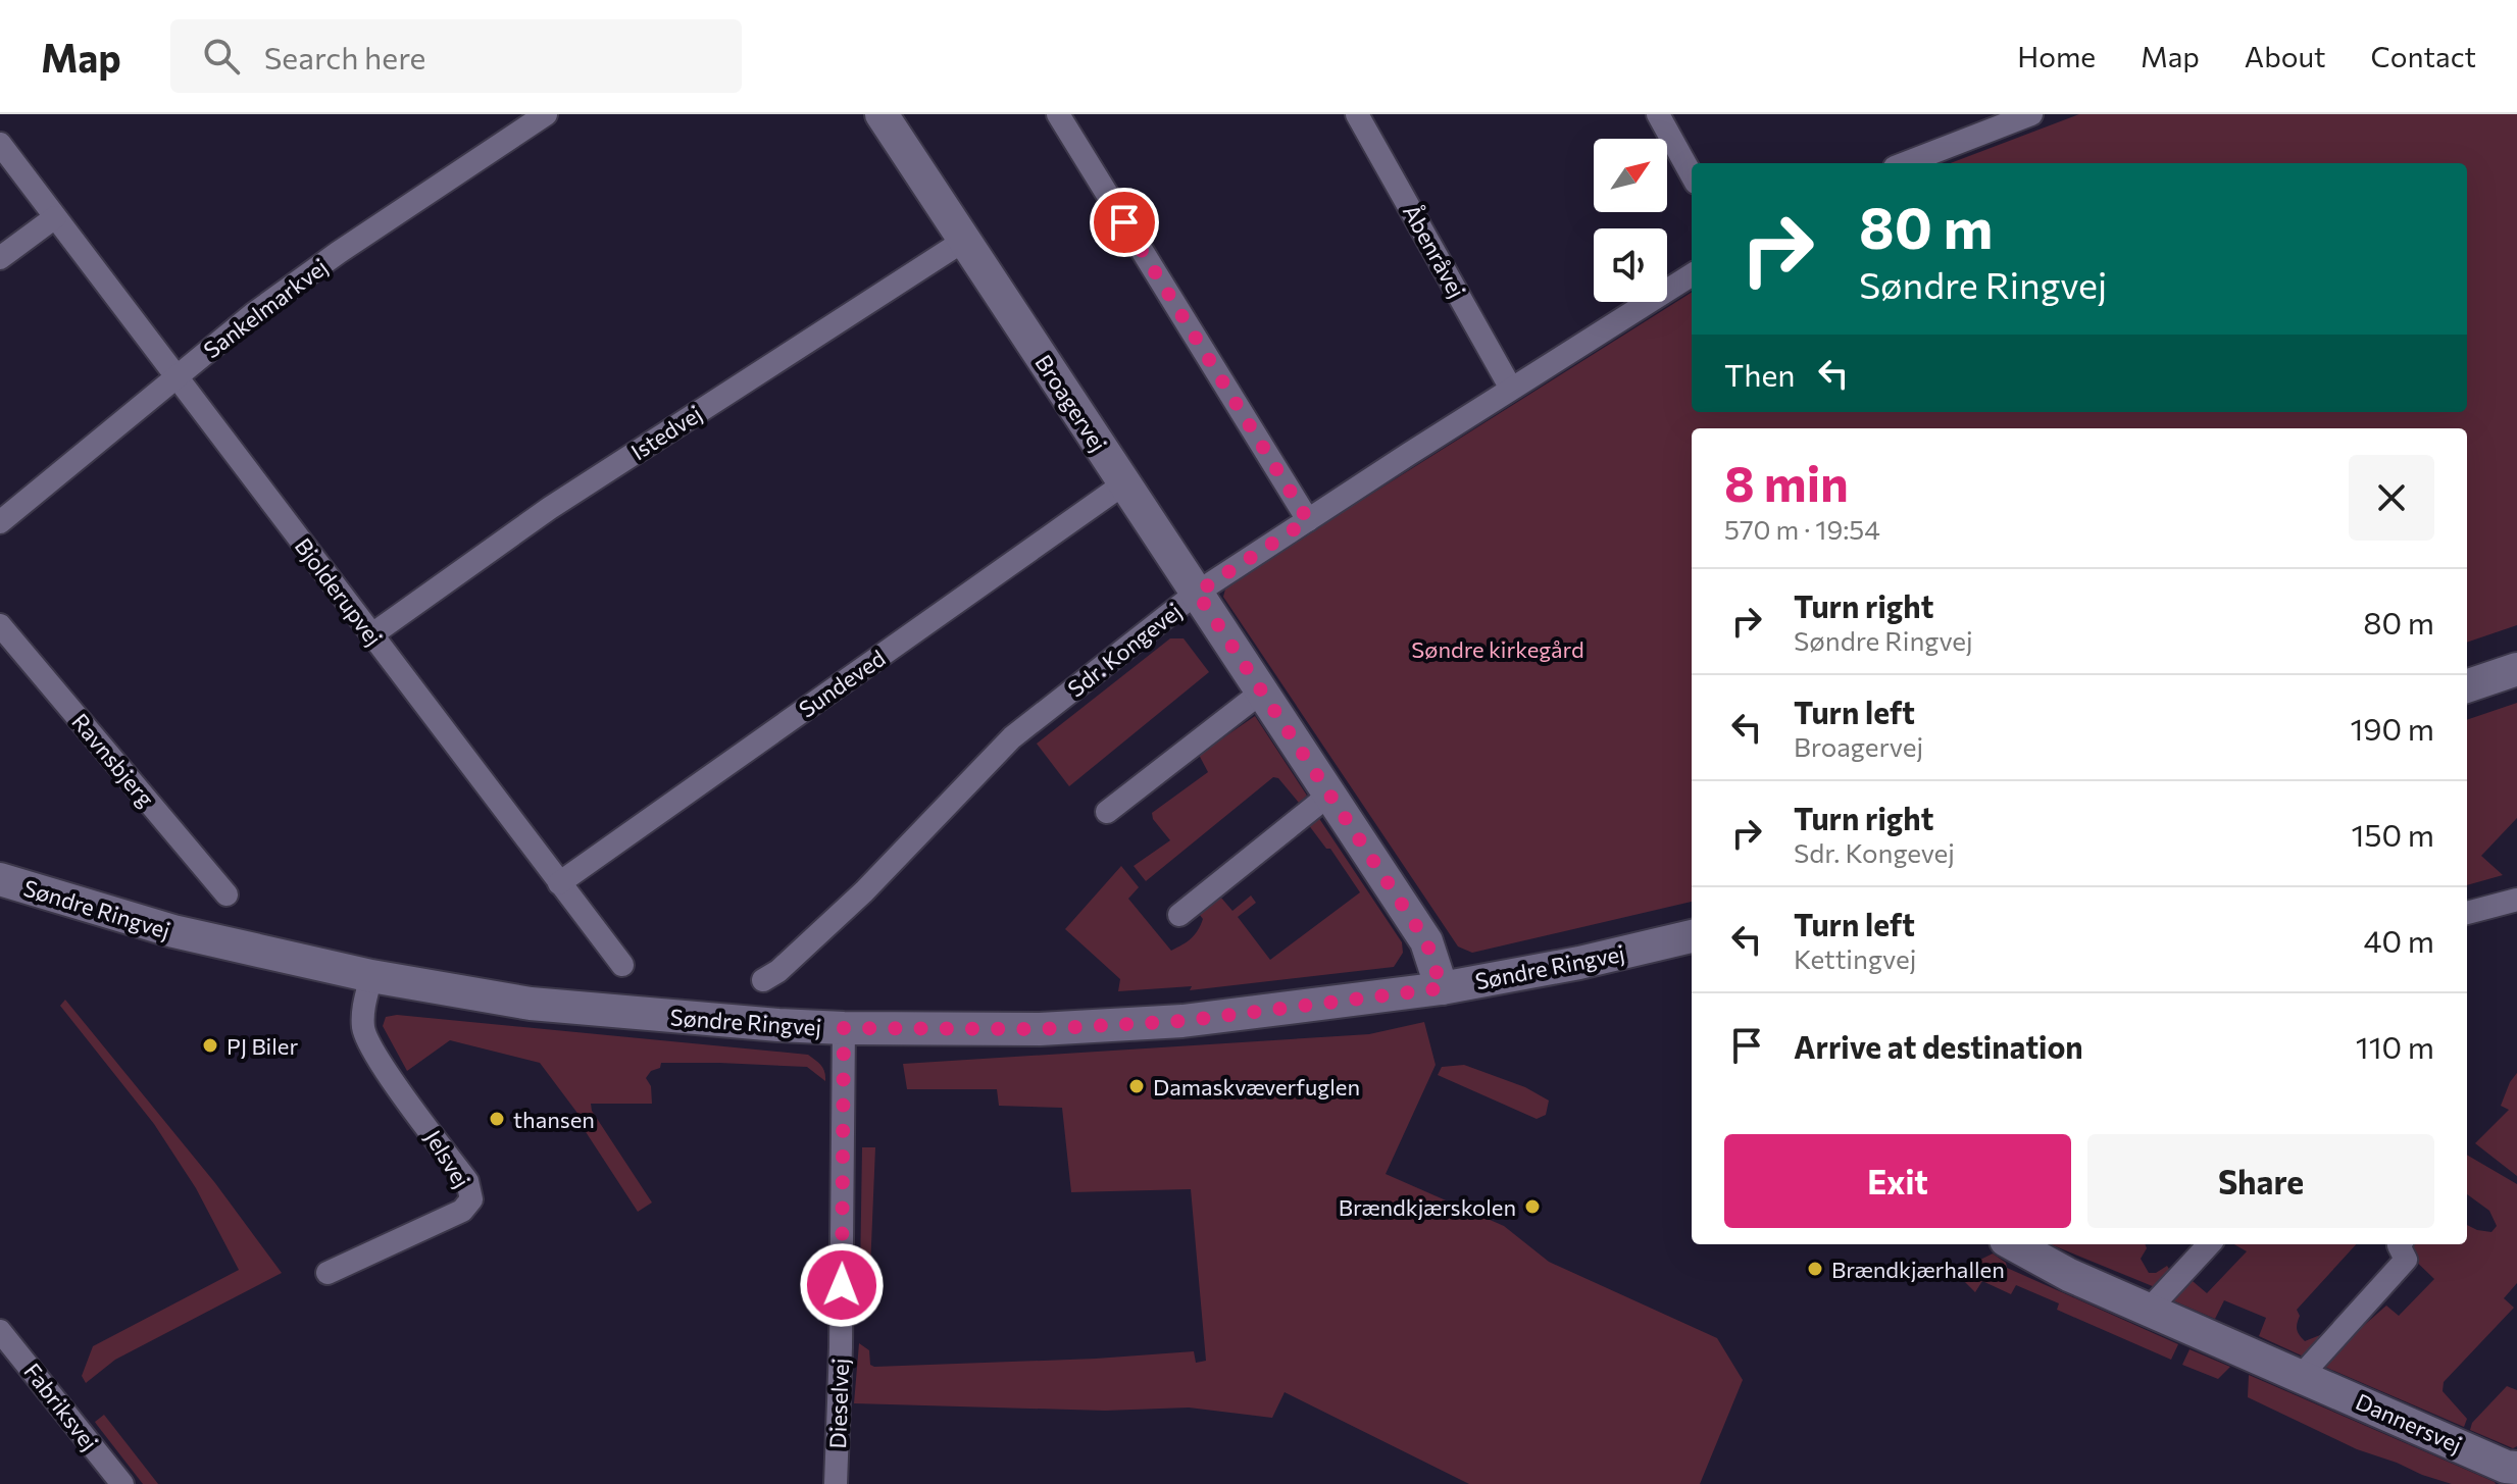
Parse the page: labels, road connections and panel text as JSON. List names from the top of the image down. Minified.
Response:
{"streets":{"main road":["Broagervej","Søndre Ringvej","Dannersvej"],"street":["Åbenråvej","Sankelmarkvej","Istedvej","Bjolderupvej","Sdr. Kongevej","Sundeved","Ravnsbjerg","Jelsvej","Dieselvej","Fabriksvej"]},"crossings":[["Åbenråvej","Sdr. Kongevej"],["Sankelmarkvej","Bjolderupvej"],["Broagervej","Istedvej"],["Broagervej","Sdr. Kongevej"],["Broagervej","Sundeved"],["Broagervej","Søndre Ringvej"],["Istedvej","Bjolderupvej"],["Bjolderupvej","Sundeved"],["Søndre Ringvej","Jelsvej"],["Søndre Ringvej","Dieselvej"]],"parks":["Søndre kirkegård"],"places":["PJ Biler","Damaskvæverfuglen","thansen","Brændkjærskolen","Brændkjærhallen"],"north":"top right","page":{"header":"Map","search":"Search here","nav":["Home","Map","About","Contact"],"turn":["80 m","Søndre Ringvej"],"then":"Then","heading":["8 min","570 m · 19:54"],"list":[{"name":"Turn right","note":"Søndre Ringvej","value":"80 m"},{"name":"Turn left","note":"Broagervej","value":"190 m"},{"name":"Turn right","note":"Sdr. Kongevej","value":"150 m"},{"name":"Turn left","note":"Kettingvej","value":"40 m"},{"name":"Arrive at destination","value":"110 m"}],"buttons":["Exit","Share"]}}
